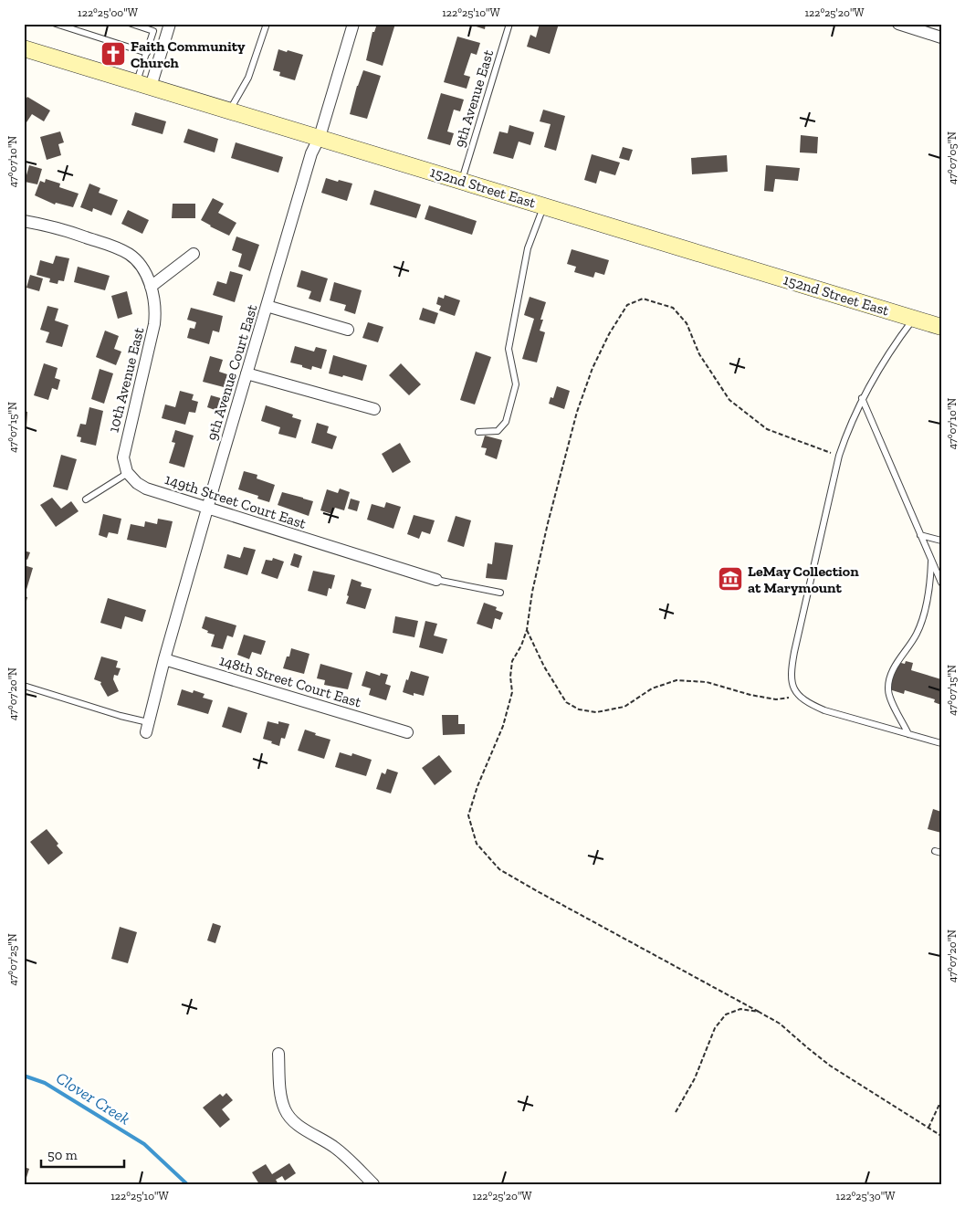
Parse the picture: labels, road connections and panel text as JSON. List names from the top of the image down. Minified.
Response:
{"streets":{"main road":["152nd Street East"],"street":["9th Avenue Court East","10th Avenue East","149th Street Court East","148th Street Court East"],"lane":["9th Avenue East"]},"crossings":[["9th Avenue East","152nd Street East"],["152nd Street East","9th Avenue Court East"],["9th Avenue Court East","149th Street Court East"],["9th Avenue Court East","148th Street Court East"],["10th Avenue East","149th Street Court East"]],"water":["Clover Creek"],"places":{"church":["Faith Community Church"],"museum":["LeMay Collection at Marymount"]},"scale_bar":"50 m","coordinates":["122°25'00\"W","122°25'10\"W","122°25'20\"W","47°07'05\"N","47°07'10\"N","47°07'15\"N","47°07'20\"N","47°07'25\"N","122°25'30\"W"]}
